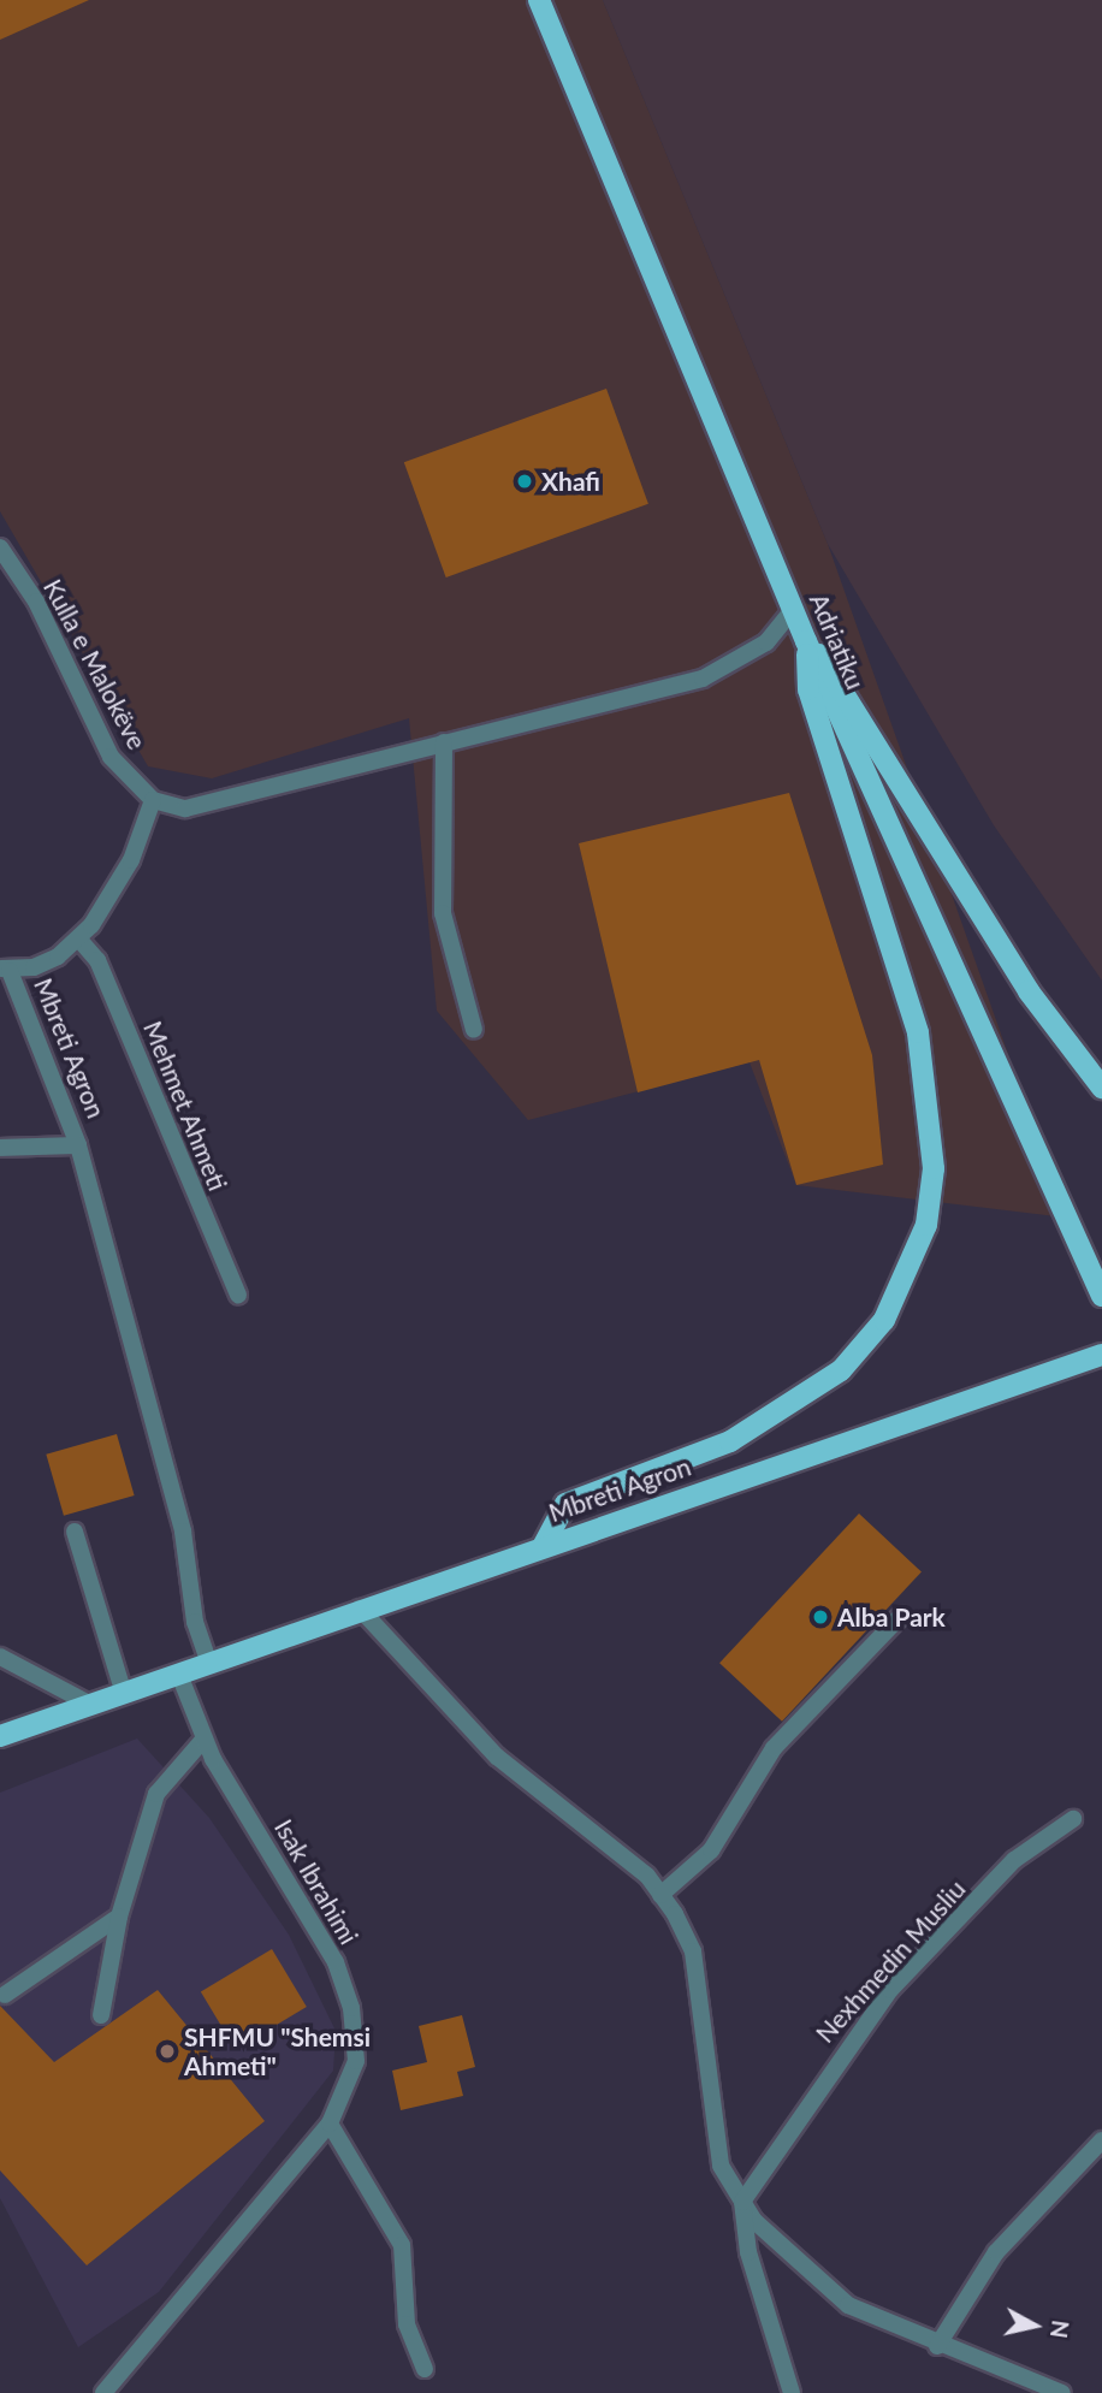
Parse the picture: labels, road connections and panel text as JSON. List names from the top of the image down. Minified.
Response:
{"streets":{"main road":["Adriatiku","Mbreti Agron"],"street":["Kulla e Malokëve","Mehmet Ahmeti","Isak Ibrahimi","Nexhmedin Musliu"]},"crossings":[["Mbreti Agron","Isak Ibrahimi"]],"places":["Xhafi","Alba Park","SHFMU \"Shemsi Ahmeti\""],"north":"right"}
